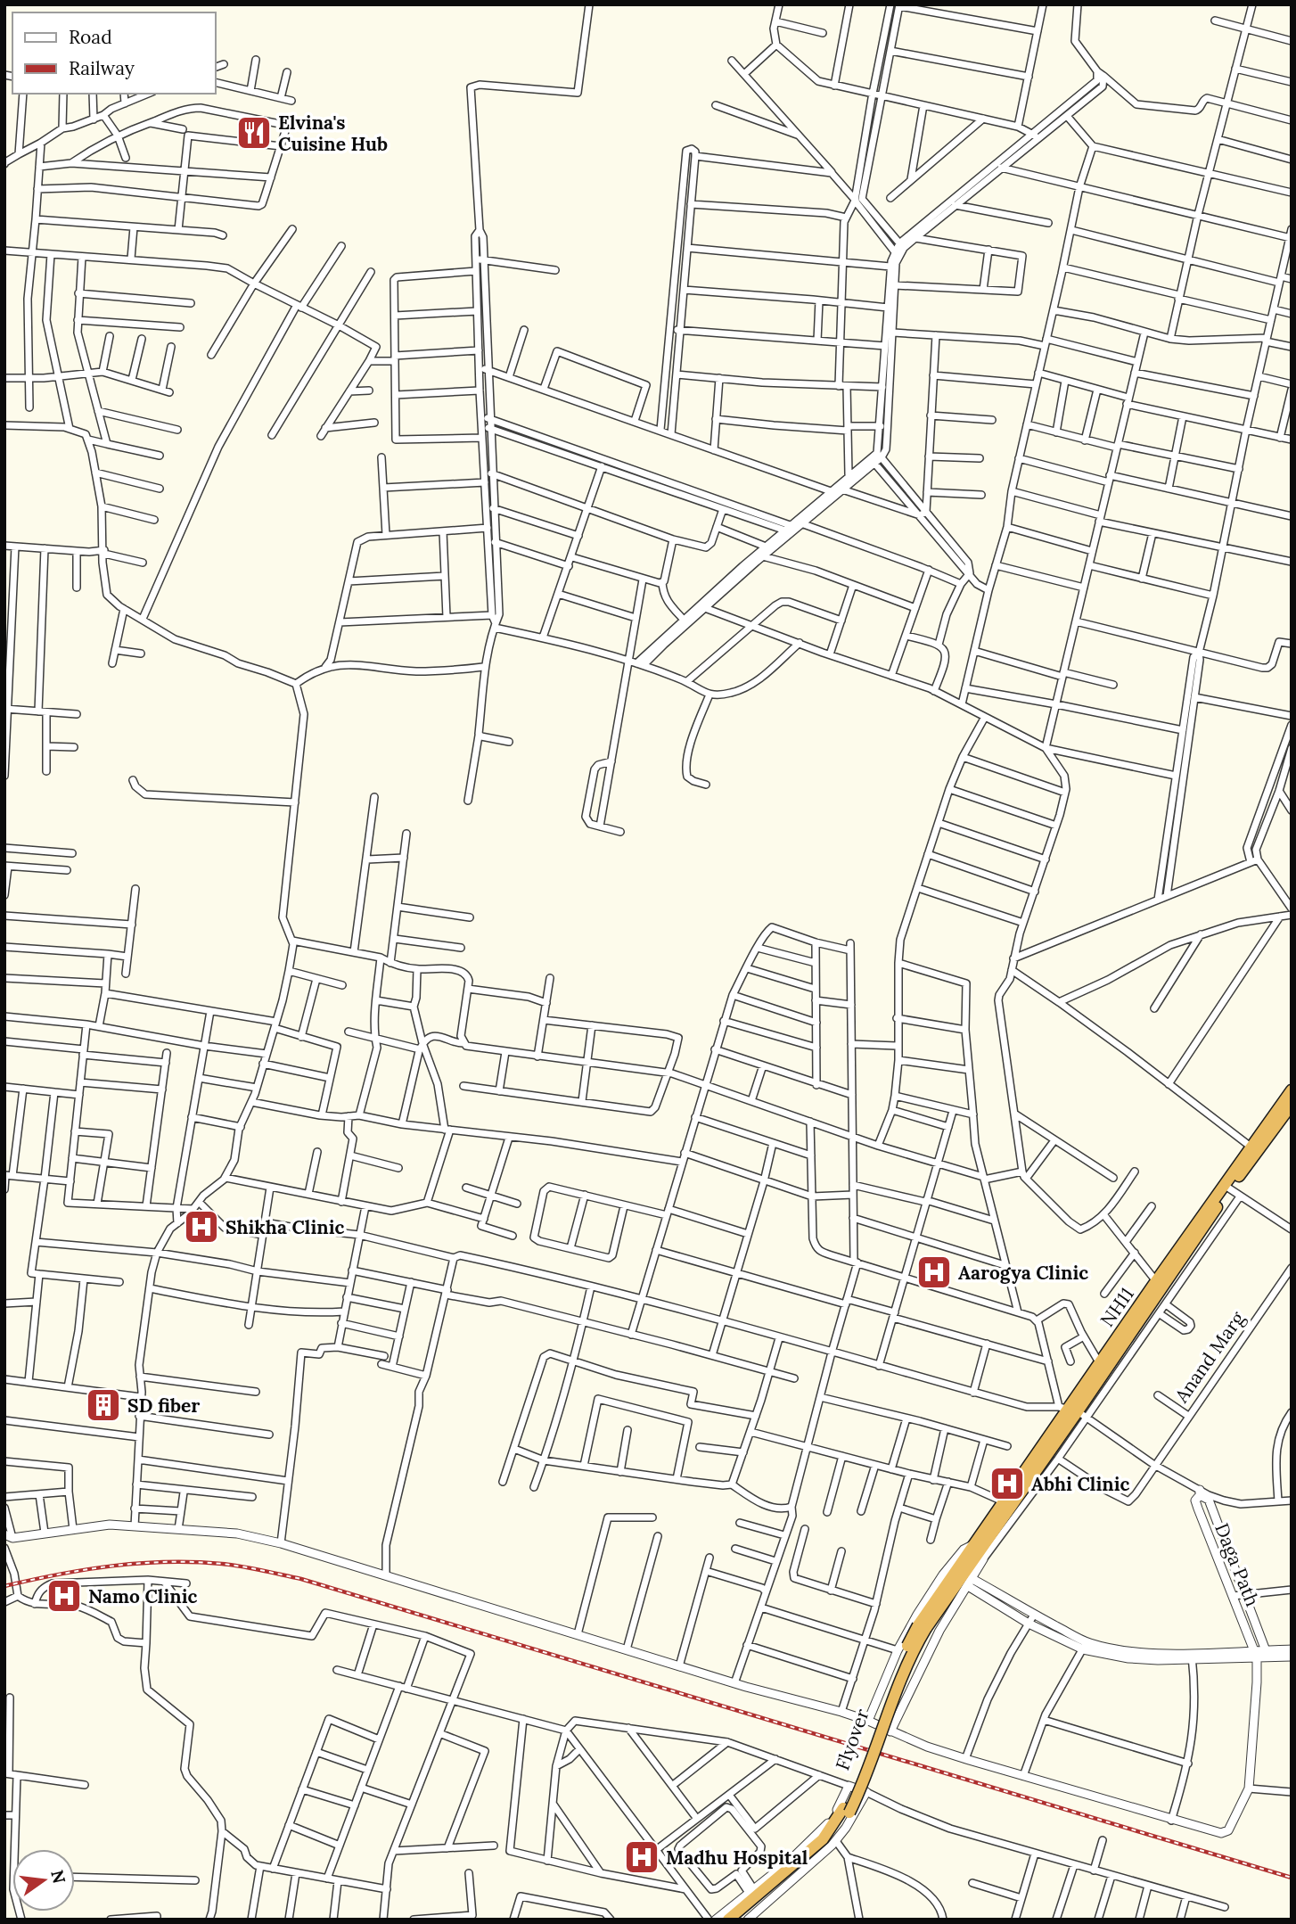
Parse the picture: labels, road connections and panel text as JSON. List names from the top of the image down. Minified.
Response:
{"streets":{"highway":["NH11","Flyover"],"street":["Anand Marg","Daga Path"]},"crossings":[["NH11","Flyover"]],"places":{"restaurant":["Elvina's Cuisine Hub"],"hospital":["Shikha Clinic","Aarogya Clinic","Abhi Clinic","Namo Clinic","Madhu Hospital"],"building":["SD fiber"]},"legend":["Road","Railway"],"north":"right"}
